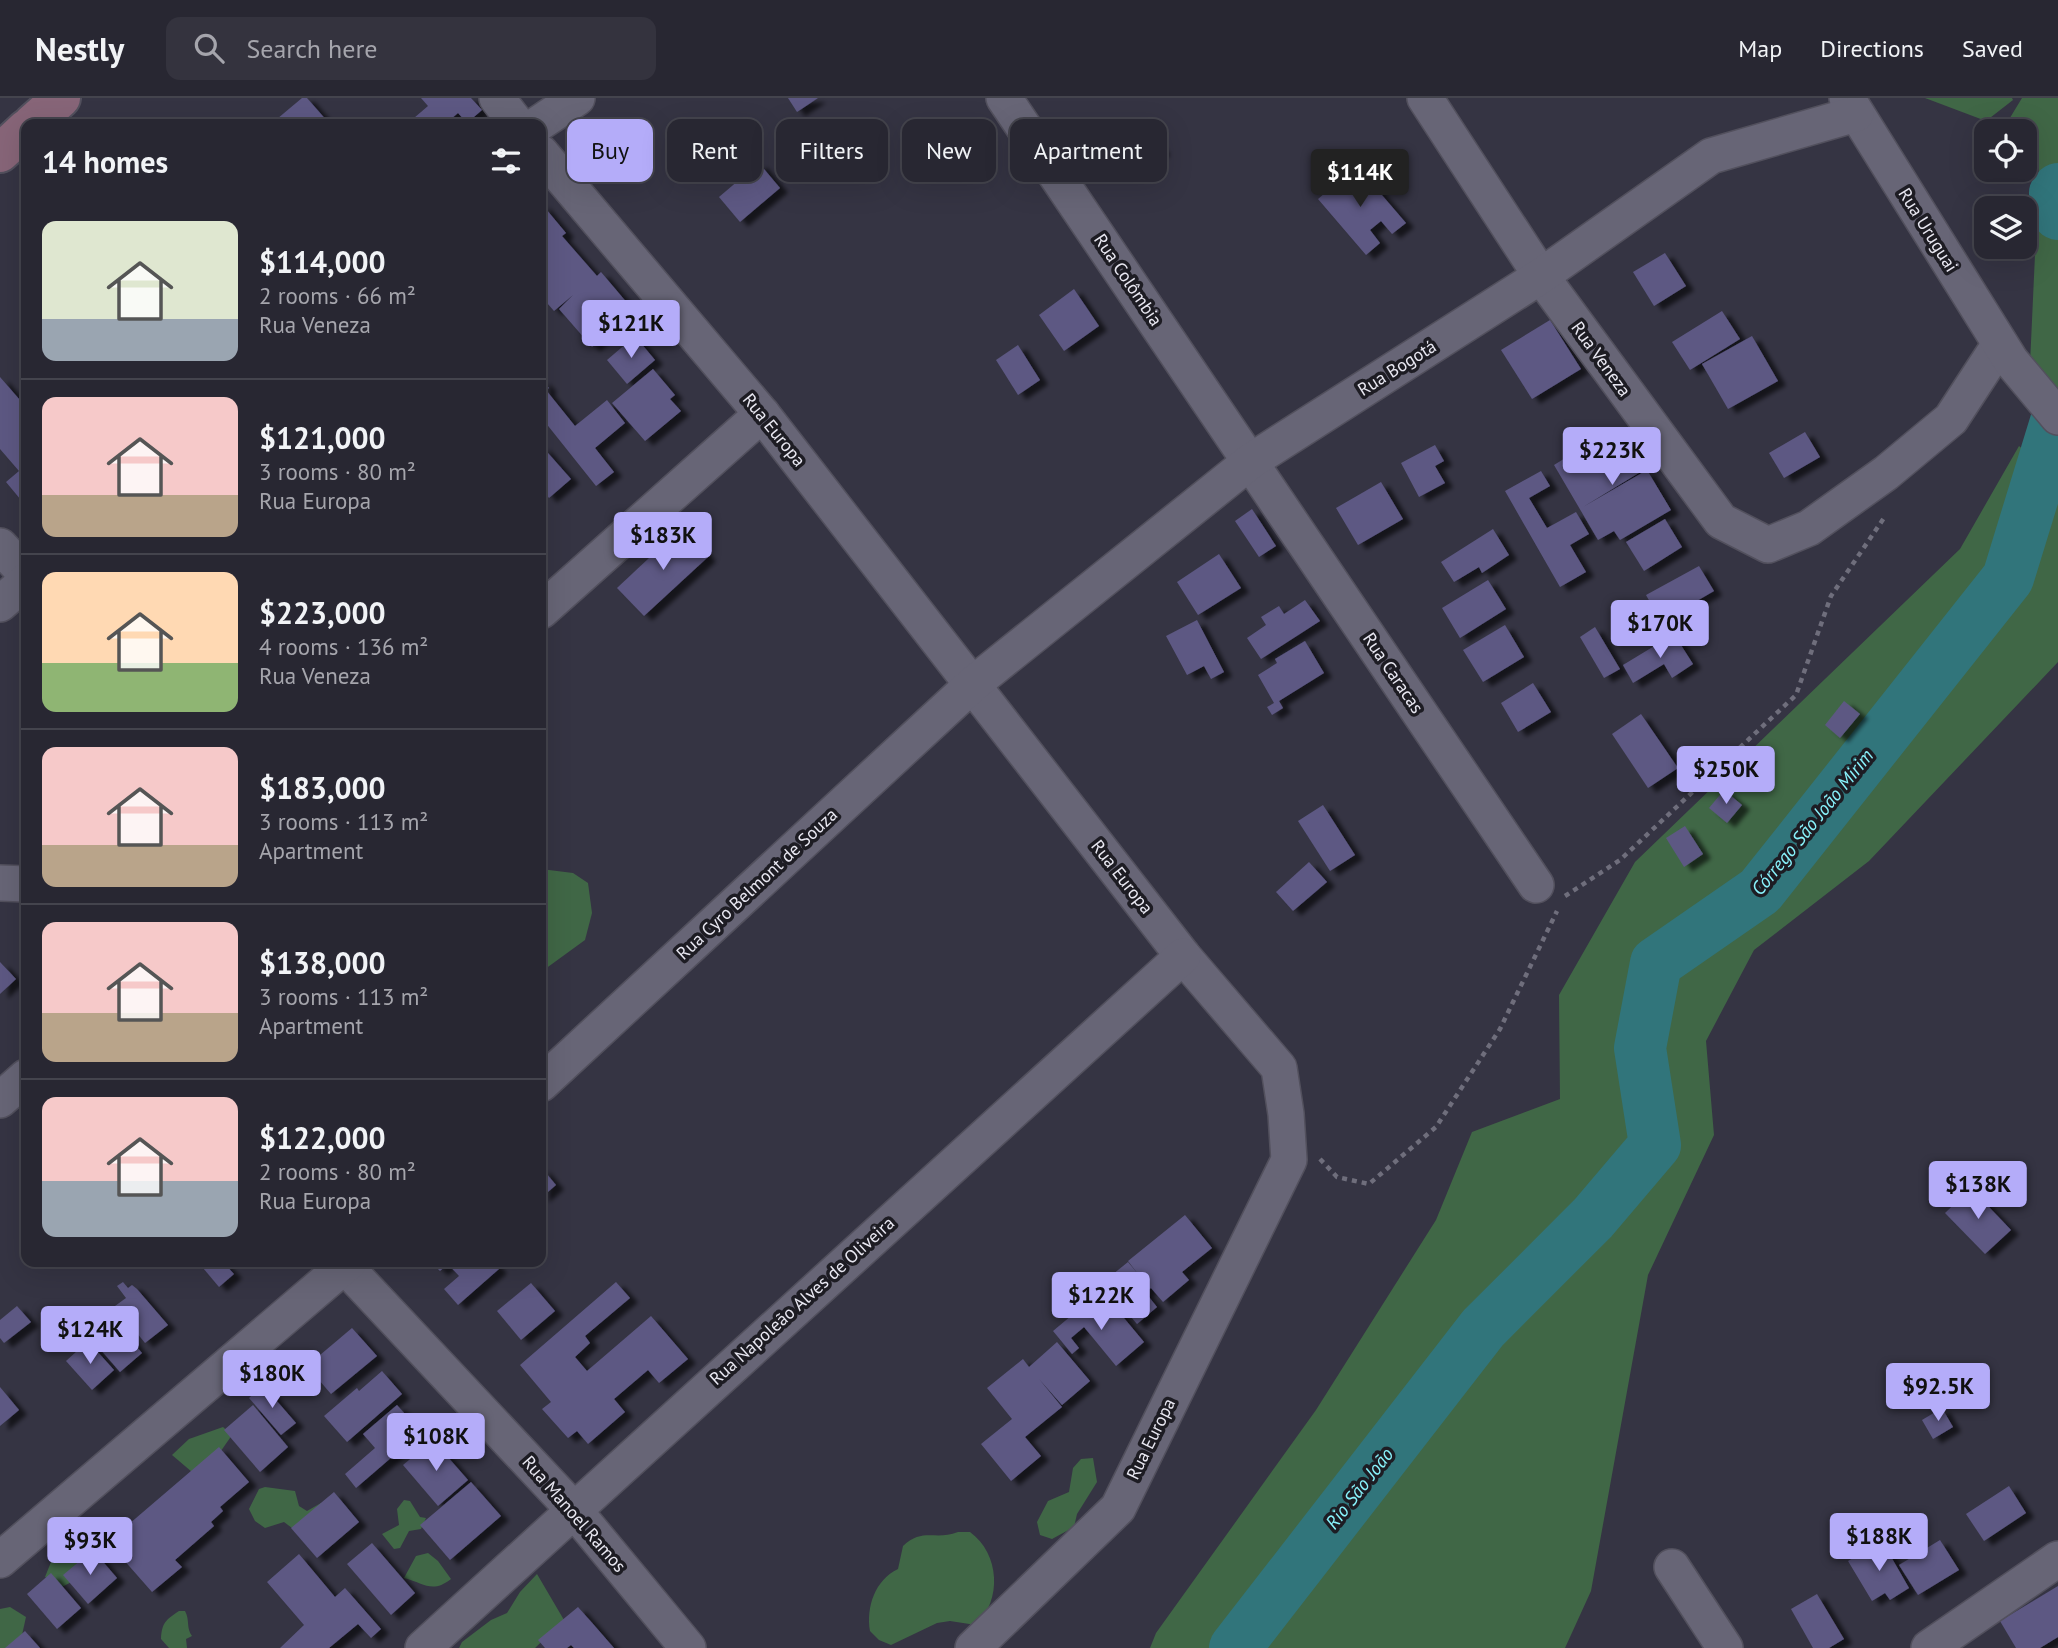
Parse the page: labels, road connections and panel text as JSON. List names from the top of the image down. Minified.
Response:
{"streets":{"street":["Rua Uruguai","Rua Colômbia","Rua Veneza","Rua Bogotá","Rua Europa","Rua Caracas","Rua Cyro Belmont de Souza","Rua Napoleão Alves de Oliveira","Rua Manoel Ramos"]},"crossings":[["Rua Uruguai","Rua Veneza"],["Rua Uruguai","Rua Bogotá"],["Rua Colômbia","Rua Bogotá"],["Rua Colômbia","Rua Caracas"],["Rua Veneza","Rua Bogotá"],["Rua Bogotá","Rua Europa"],["Rua Bogotá","Rua Caracas"],["Rua Bogotá","Rua Cyro Belmont de Souza"],["Rua Europa","Rua Cyro Belmont de Souza"],["Rua Europa","Rua Napoleão Alves de Oliveira"],["Rua Napoleão Alves de Oliveira","Rua Manoel Ramos"]],"water":["Córrego São João Mirim","Rio São João"],"page":{"header":"Nestly","search":"Search here","nav":["Map","Directions","Saved"],"chip":["Buy","Rent","Filters","New","Apartment"],"heading":"14 homes","price":["$114K","$121K","$223K","$183K","$170K","$250K","$138K","$122K","$124K","$180K","$92.5K","$108K","$188K","$93K"],"list":[{"name":"$114,000","note":"2 rooms · 66 m² · Rua Veneza"},{"name":"$121,000","note":"3 rooms · 80 m² · Rua Europa"},{"name":"$223,000","note":"4 rooms · 136 m² · Rua Veneza"},{"name":"$183,000","note":"3 rooms · 113 m² · Apartment"},{"name":"$138,000","note":"3 rooms · 113 m² · Apartment"},{"name":"$122,000","note":"2 rooms · 80 m² · Rua Europa"}]}}
